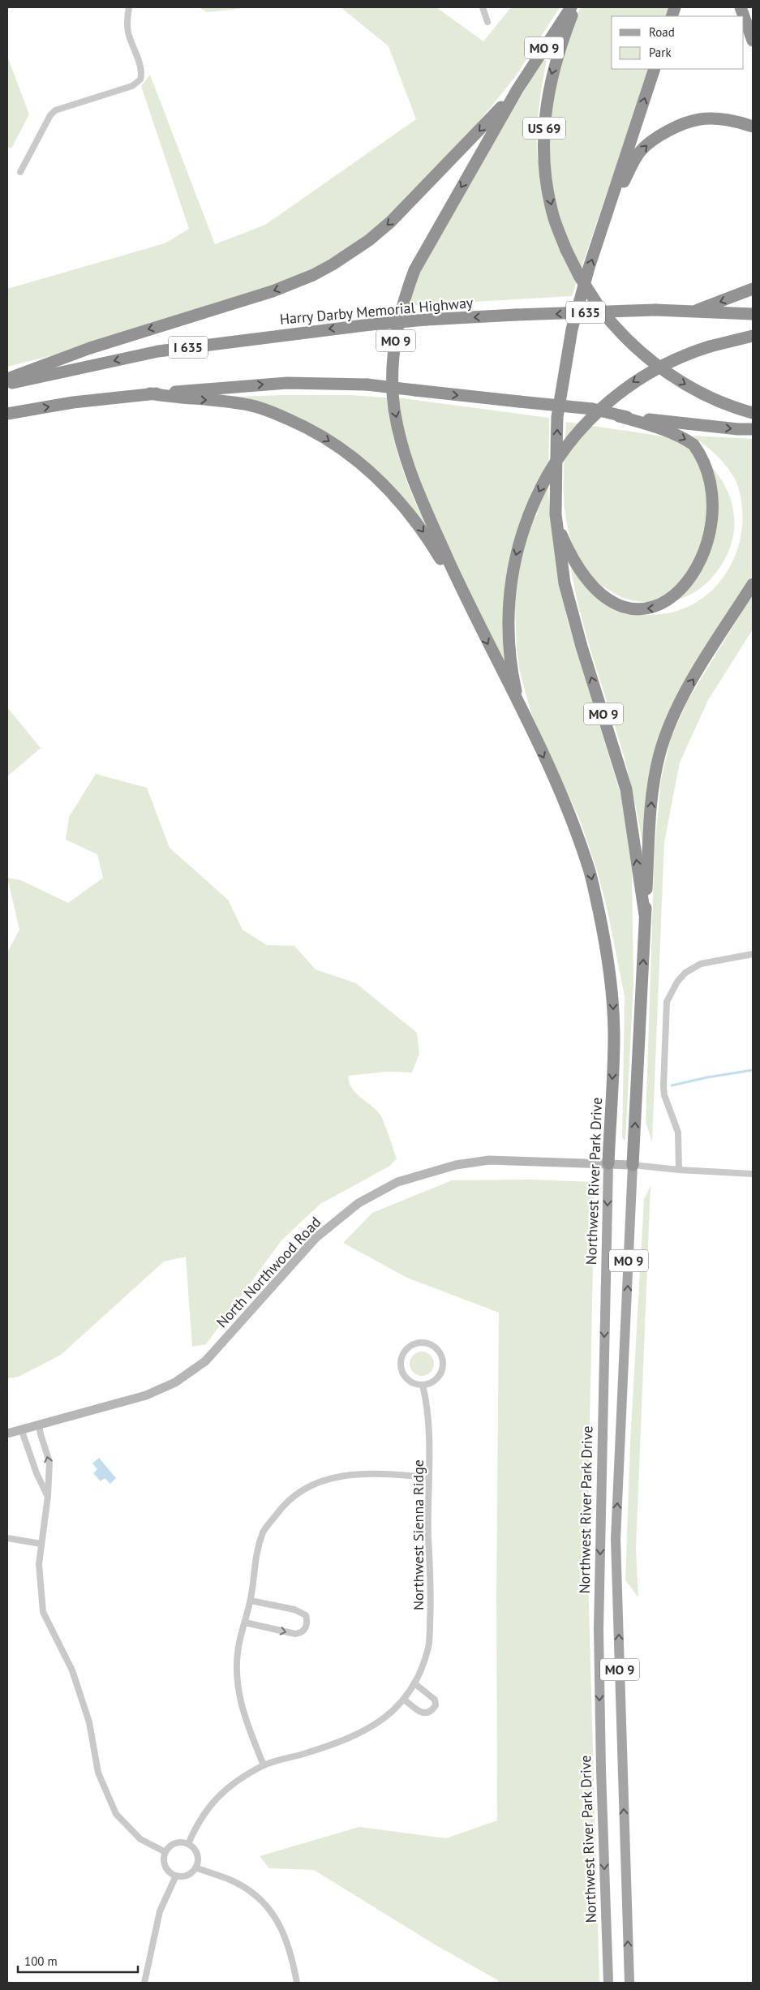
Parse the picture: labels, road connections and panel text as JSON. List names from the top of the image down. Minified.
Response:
{"streets":{"highway":["MO 9","US 69","Harry Darby Memorial Highway","I 635","Northwest River Park Drive"],"street":["North Northwood Road","Northwest Sienna Ridge"]},"crossings":[["MO 9","Northwest River Park Drive"],["MO 9","North Northwood Road"],["Northwest River Park Drive","North Northwood Road"]],"legend":["Road","Park"],"scale_bar":"100 m"}
